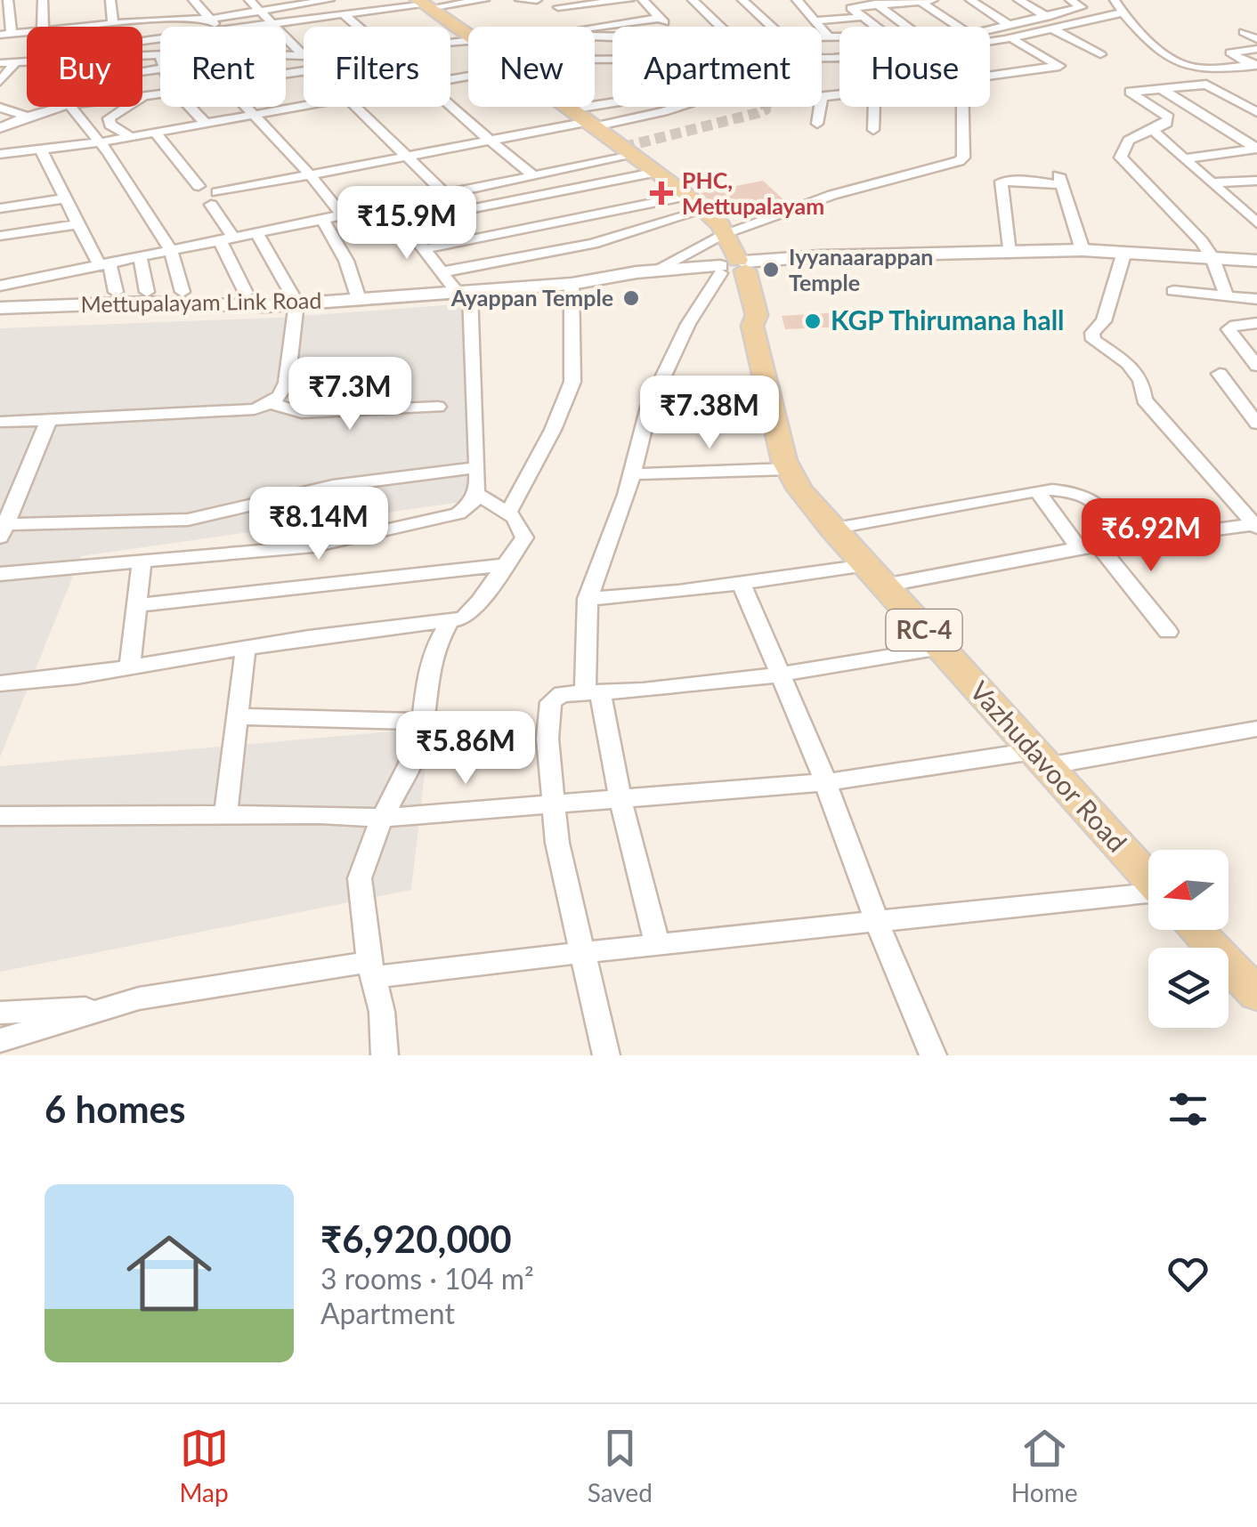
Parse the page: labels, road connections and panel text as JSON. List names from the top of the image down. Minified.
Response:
{"streets":{"main road":["RC-4","Vazhudavoor Road"],"street":["Mettupalayam Link Road"]},"crossings":[["Mettupalayam Link Road","Vazhudavoor Road"]],"places":{"health":["PHC, Mettupalayam"],"other":["Iyyanaarappan Temple","Ayappan Temple","KGP Thirumana hall"]},"north":"left","page":{"chip":["Buy","Rent","Filters","New","Apartment","House"],"price":["₹15.9M","₹7.3M","₹7.38M","₹8.14M","₹6.92M","₹5.86M"],"heading":"6 homes","list":[{"name":"₹6,920,000","note":"3 rooms · 104 m² · Apartment"}],"tabs":["Map","Saved","Home"]}}
